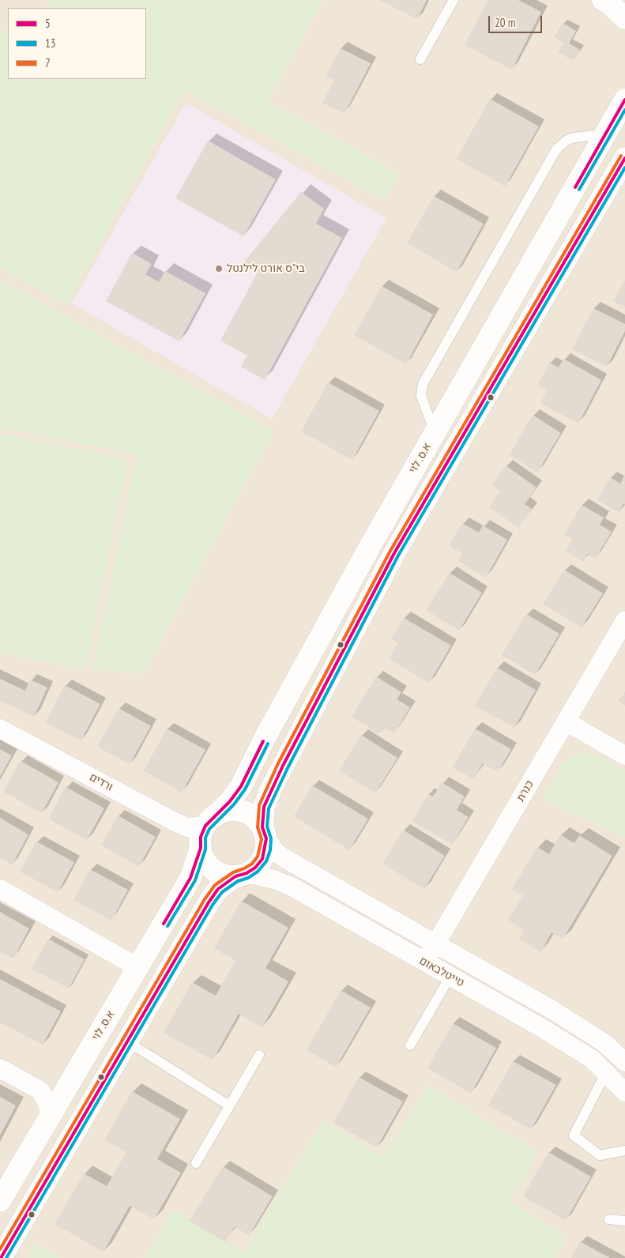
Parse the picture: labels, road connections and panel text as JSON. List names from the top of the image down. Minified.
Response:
{"streets":{"main road":["א.ס. לוי"],"street":["ורדים","כנרת","טייטלבאום"]},"crossings":[["א.ס. לוי","ורדים"],["א.ס. לוי","טייטלבאום"],["ורדים","טייטלבאום"],["כנרת","טייטלבאום"]],"places":["בי\"ס אורט לילנטל"],"lines":["transit line 5","transit line 13","transit line 7"],"legend":["5","13","7"],"scale_bar":"20 m"}
